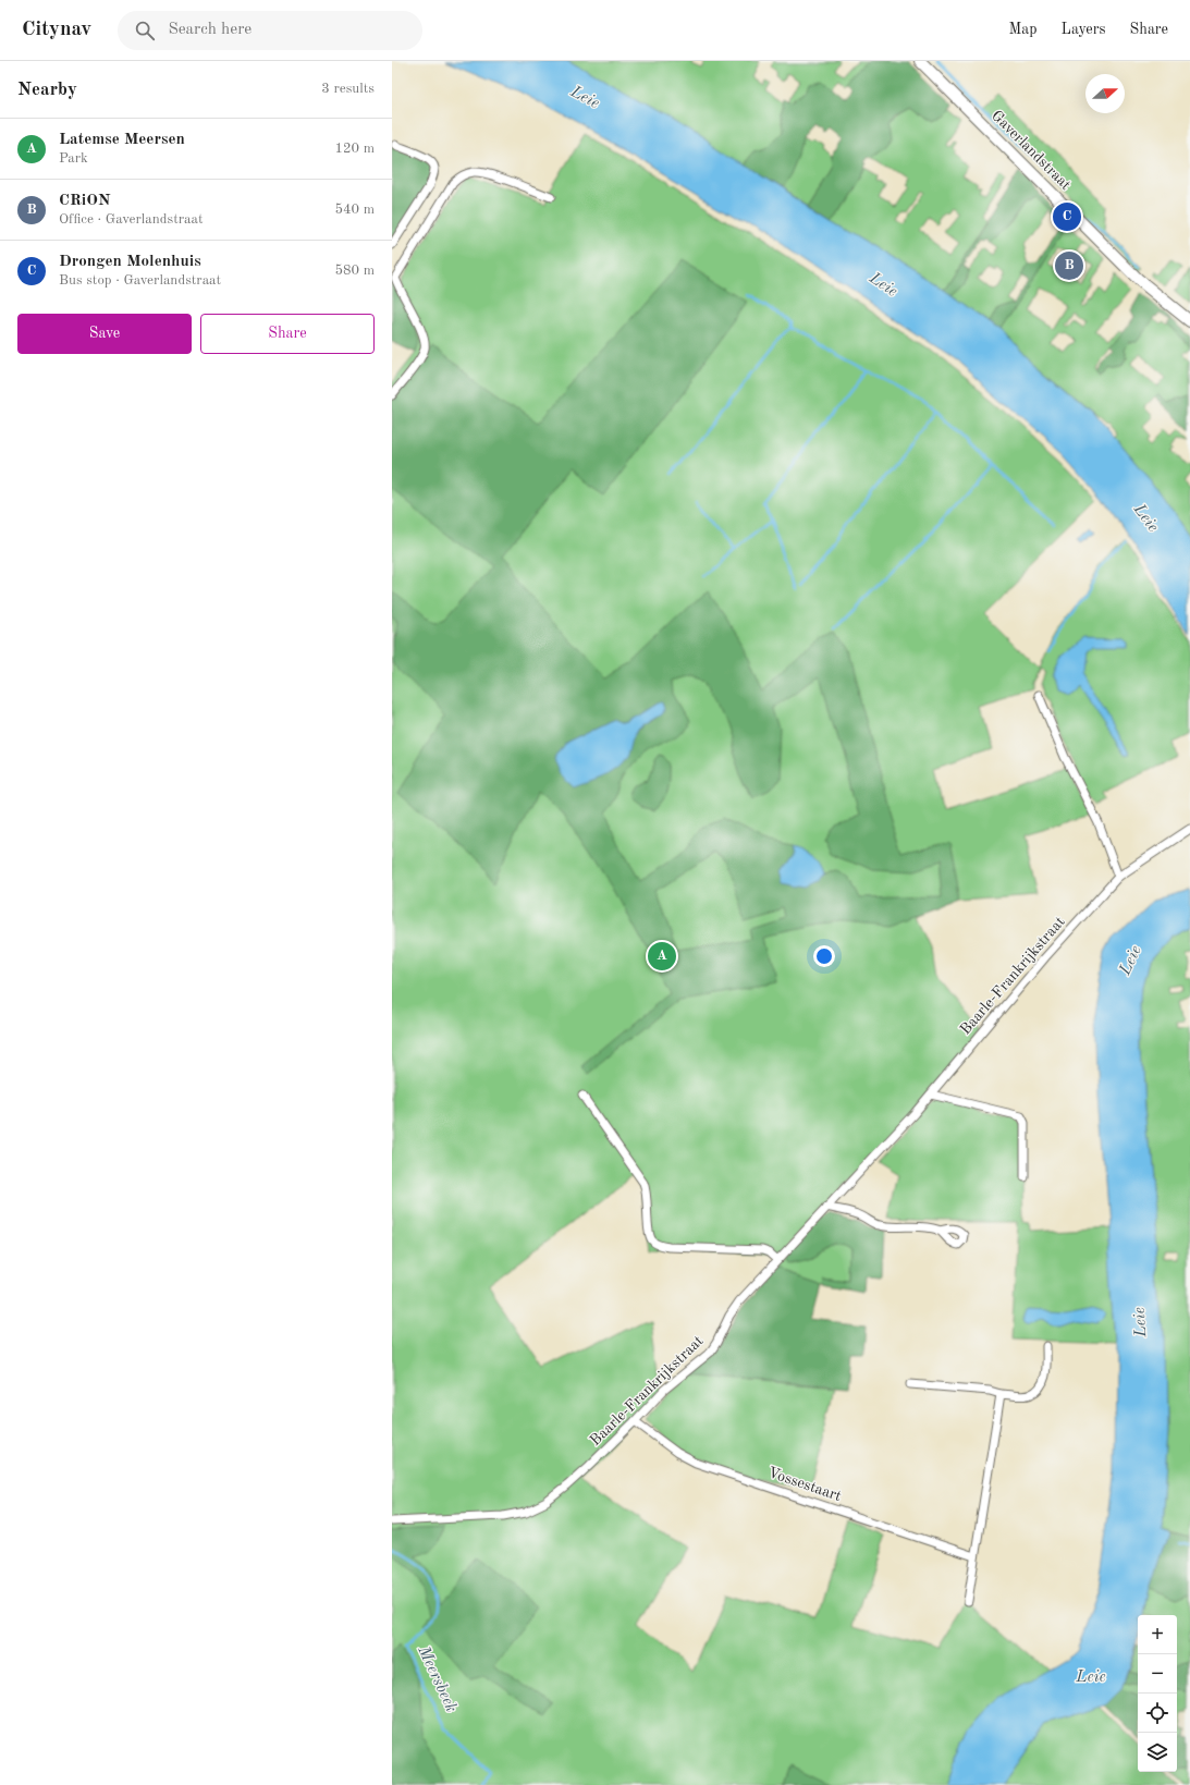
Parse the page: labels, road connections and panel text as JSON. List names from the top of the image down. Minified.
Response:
{"streets":{"main road":["Gaverlandstraat"],"street":["Baarle-Frankrijkstraat","Vossestaart"]},"crossings":[["Baarle-Frankrijkstraat","Vossestaart"]],"water":["Leie","Meersbeek"],"north":"right","page":{"header":"Citynav","search":"Search here","nav":["Map","Layers","Share"],"heading":["Nearby","3 results"],"list":[{"mark":"A","name":"Latemse Meersen","note":"Park","value":"120 m"},{"mark":"B","name":"CRiON","note":"Office · Gaverlandstraat","value":"540 m"},{"mark":"C","name":"Drongen Molenhuis","note":"Bus stop · Gaverlandstraat","value":"580 m"}],"pins":["C","B","A"],"buttons":["Save","Share"],"map_buttons":["+","−"]}}
